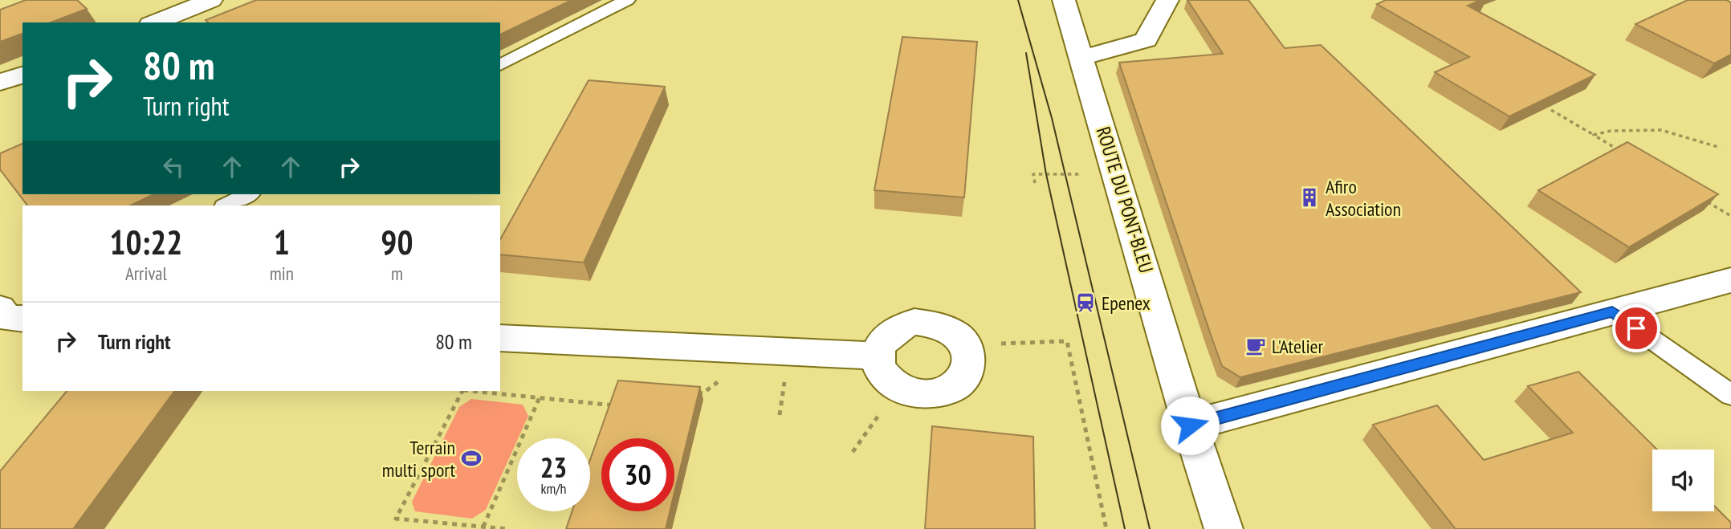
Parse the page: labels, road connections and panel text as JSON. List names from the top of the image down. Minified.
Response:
{"streets":{"street":["ROUTE DU PONT-BLEU"]},"places":{"building":["Afiro Association"],"station":["Epenex"],"cafe":["L'Atelier"],"sports":["Terrain multi sport"]},"page":{"turn":["80 m","Turn right"],"eta":["10:22","Arrival","1","min","90","m"],"list":[{"name":"Turn right","value":"80 m"}],"speed":"23 km/h","limit":"30"}}
